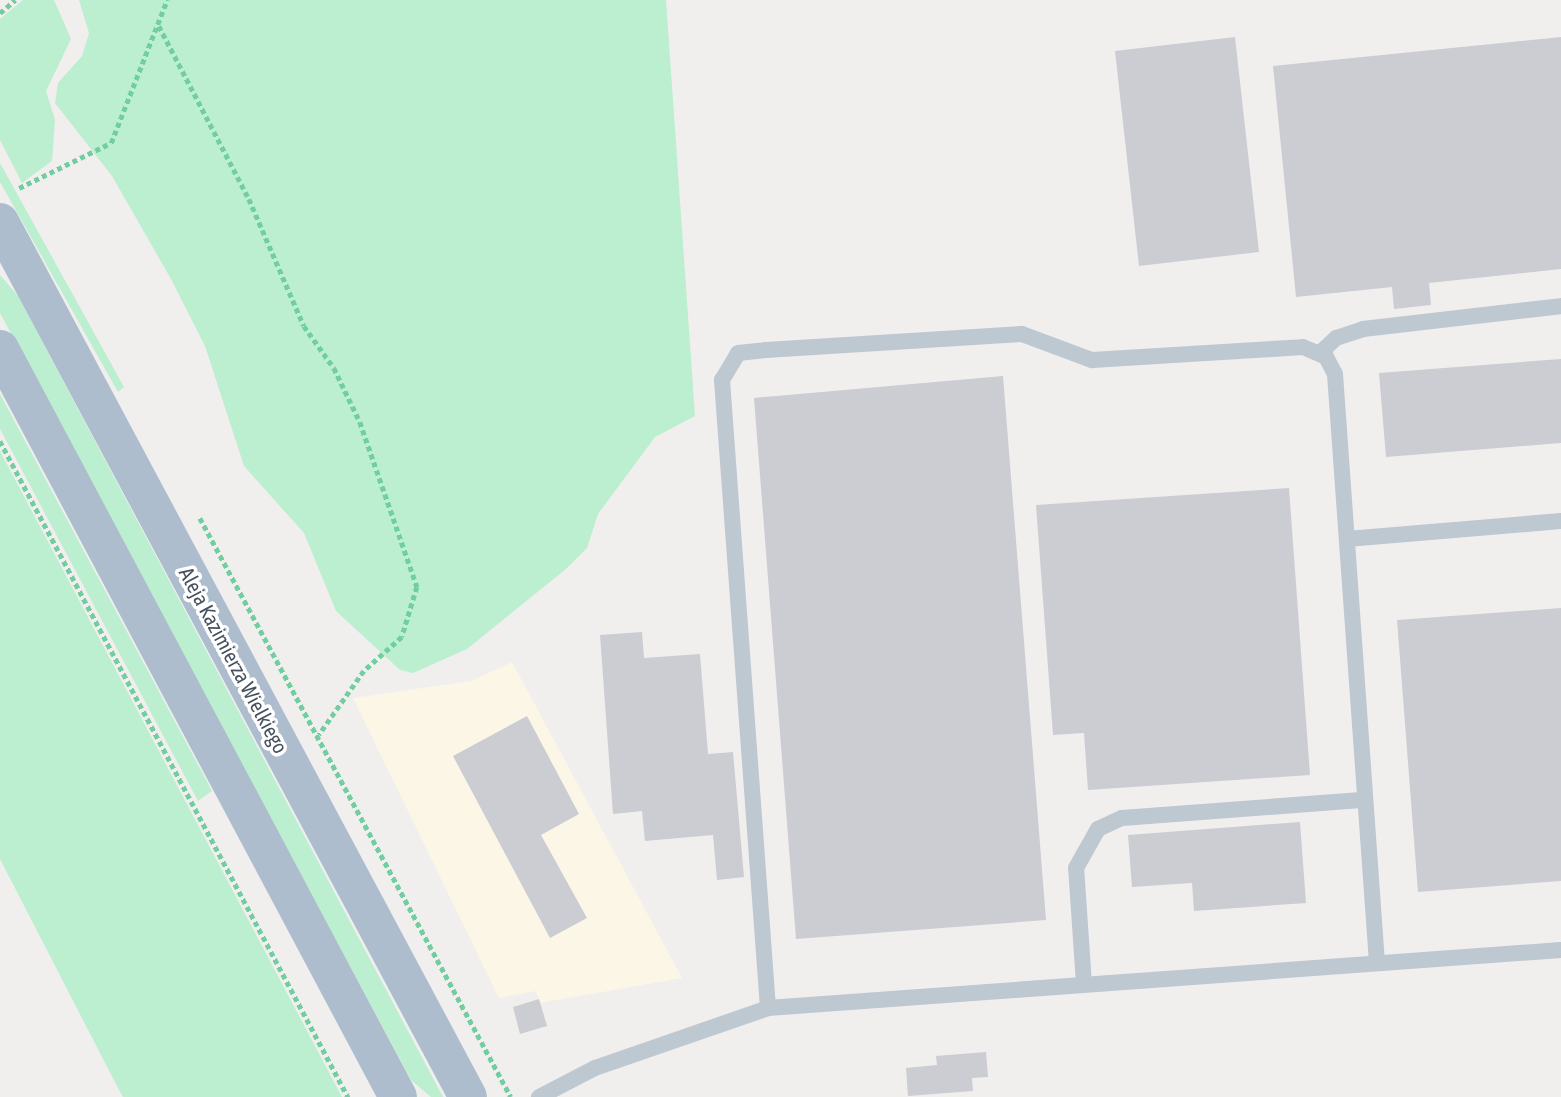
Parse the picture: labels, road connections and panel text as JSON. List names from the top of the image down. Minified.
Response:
{"streets":{"main road":["Aleja Kazimierza Wielkiego"]}}
